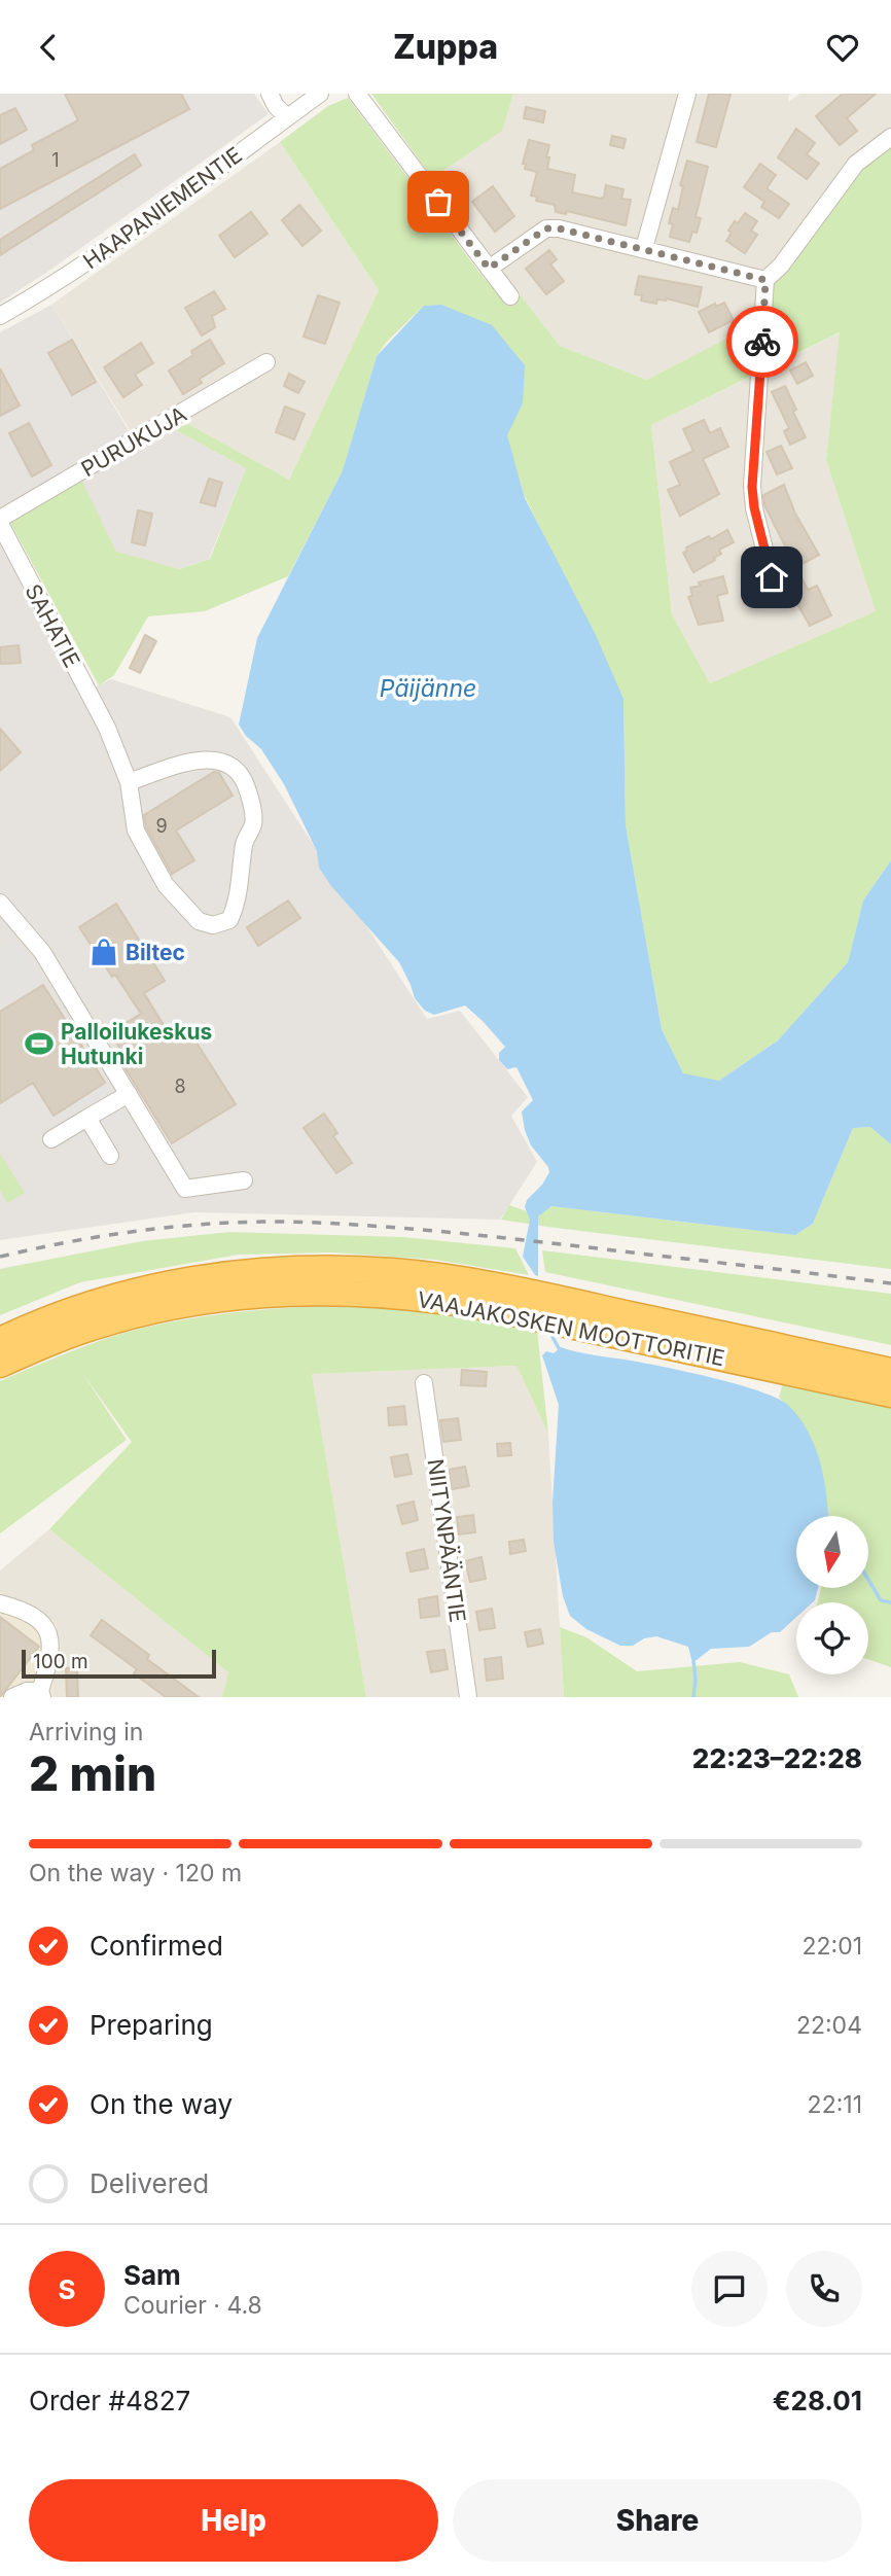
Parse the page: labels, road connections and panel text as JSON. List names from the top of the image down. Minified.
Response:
{"streets":{"highway":["VAAJAKOSKEN MOOTTORITIE"],"street":["HAAPANIEMENTIE","PURUKUJA","SAHATIE","NIITYNPÄÄNTIE"]},"crossings":[["PURUKUJA","SAHATIE"]],"water":["Päijänne"],"places":{"shop":["Biltec"],"sports":["Palloilukeskus Hutunki"]},"house_numbers":["1","9","8"],"scale_bar":"100 m","north":"bottom","page":{"header":"Zuppa","scale":"100 m","heading":["2 min","Arriving in","22:23–22:28"],"panel":["Sam","Courier · 4.8","Order #4827","€28.01"],"bar":"On the way · 120 m","list":[["Confirmed","22:01"],["Preparing","22:04"],["On the way","22:11"],"Delivered"],"round":"S","buttons":["Help","Share"]}}
